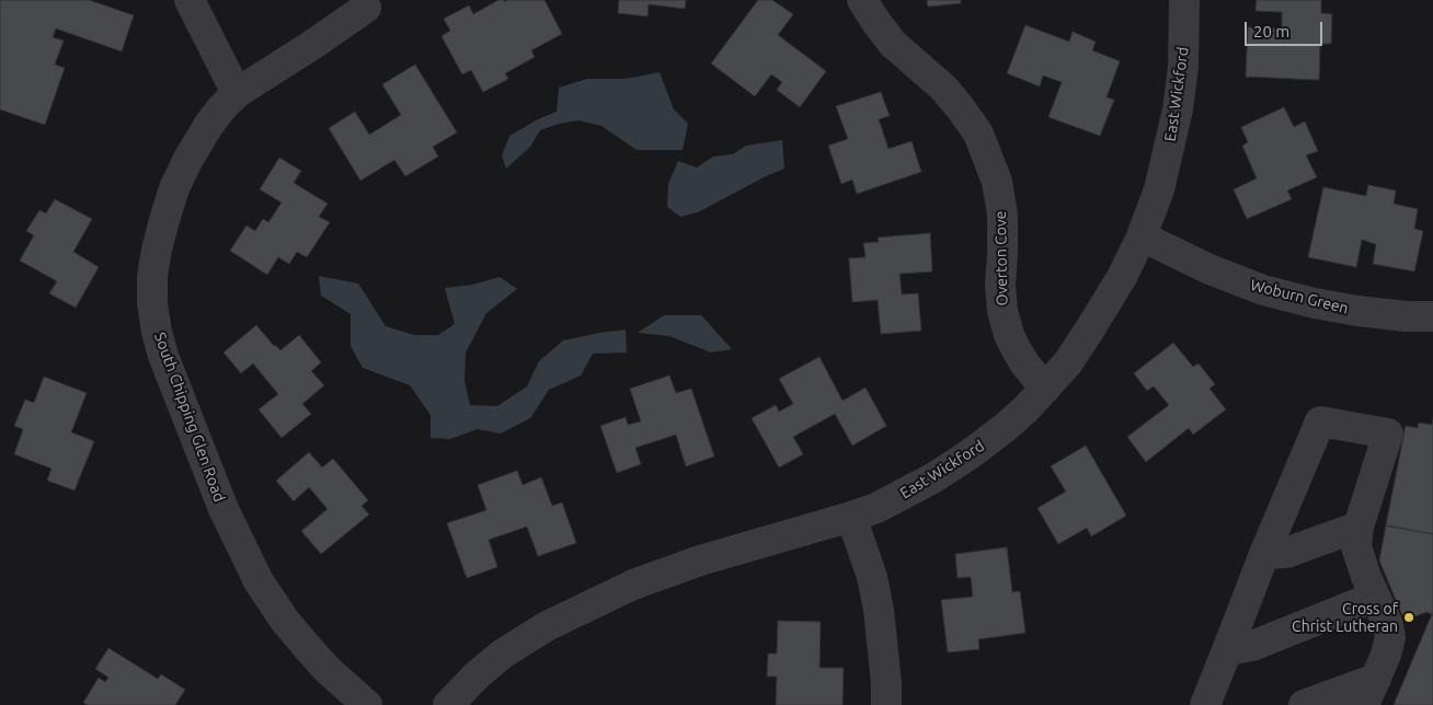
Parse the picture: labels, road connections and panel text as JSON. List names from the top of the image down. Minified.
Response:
{"streets":{"street":["East Wickford","Overton Cove","Woburn Green","South Chipping Glen Road"]},"crossings":[["East Wickford","Overton Cove"],["East Wickford","Woburn Green"]],"places":["Cross of Christ Lutheran"],"scale_bar":"20 m"}
